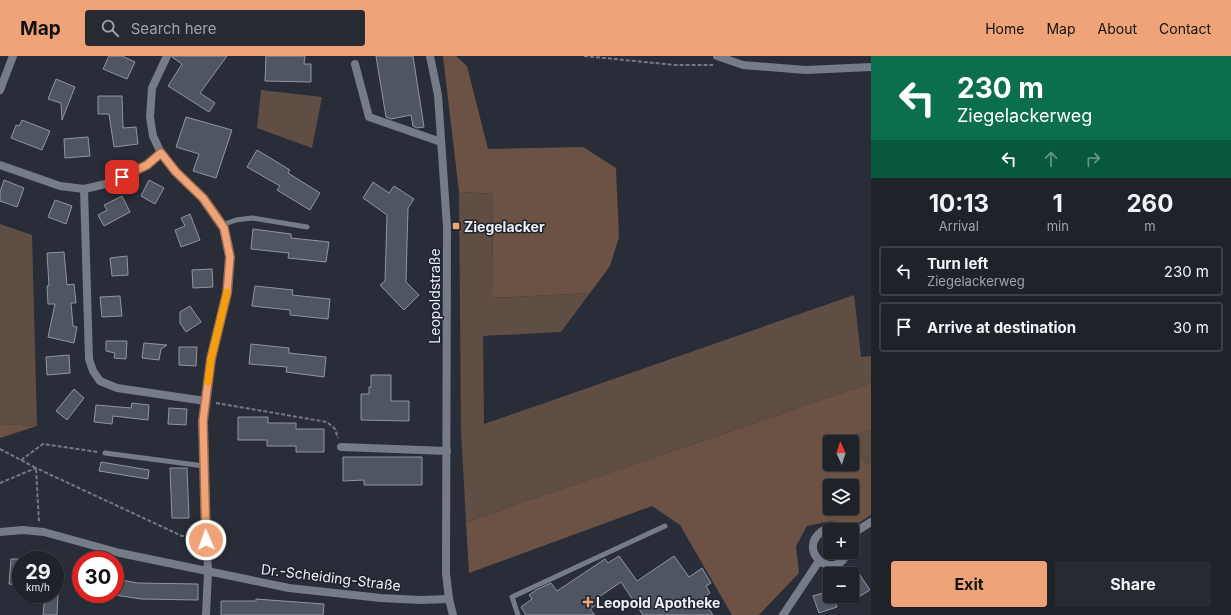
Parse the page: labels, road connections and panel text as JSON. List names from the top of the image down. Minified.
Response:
{"streets":{"street":["Leopoldstraße","Dr.-Scheiding-Straße"]},"crossings":[["Leopoldstraße","Dr.-Scheiding-Straße"]],"places":{"transit":["Ziegelacker"],"health":["Leopold Apotheke"]},"north":"top","page":{"header":"Map","search":"Search here","nav":["Home","Map","About","Contact"],"turn":["230 m","Ziegelackerweg"],"eta":["10:13","Arrival","1","min","260","m"],"list":[{"name":"Turn left","note":"Ziegelackerweg","value":"230 m"},{"name":"Arrive at destination","value":"30 m"}],"map_buttons":["+","−"],"speed":"29 km/h","limit":"30","buttons":["Exit","Share"]}}
